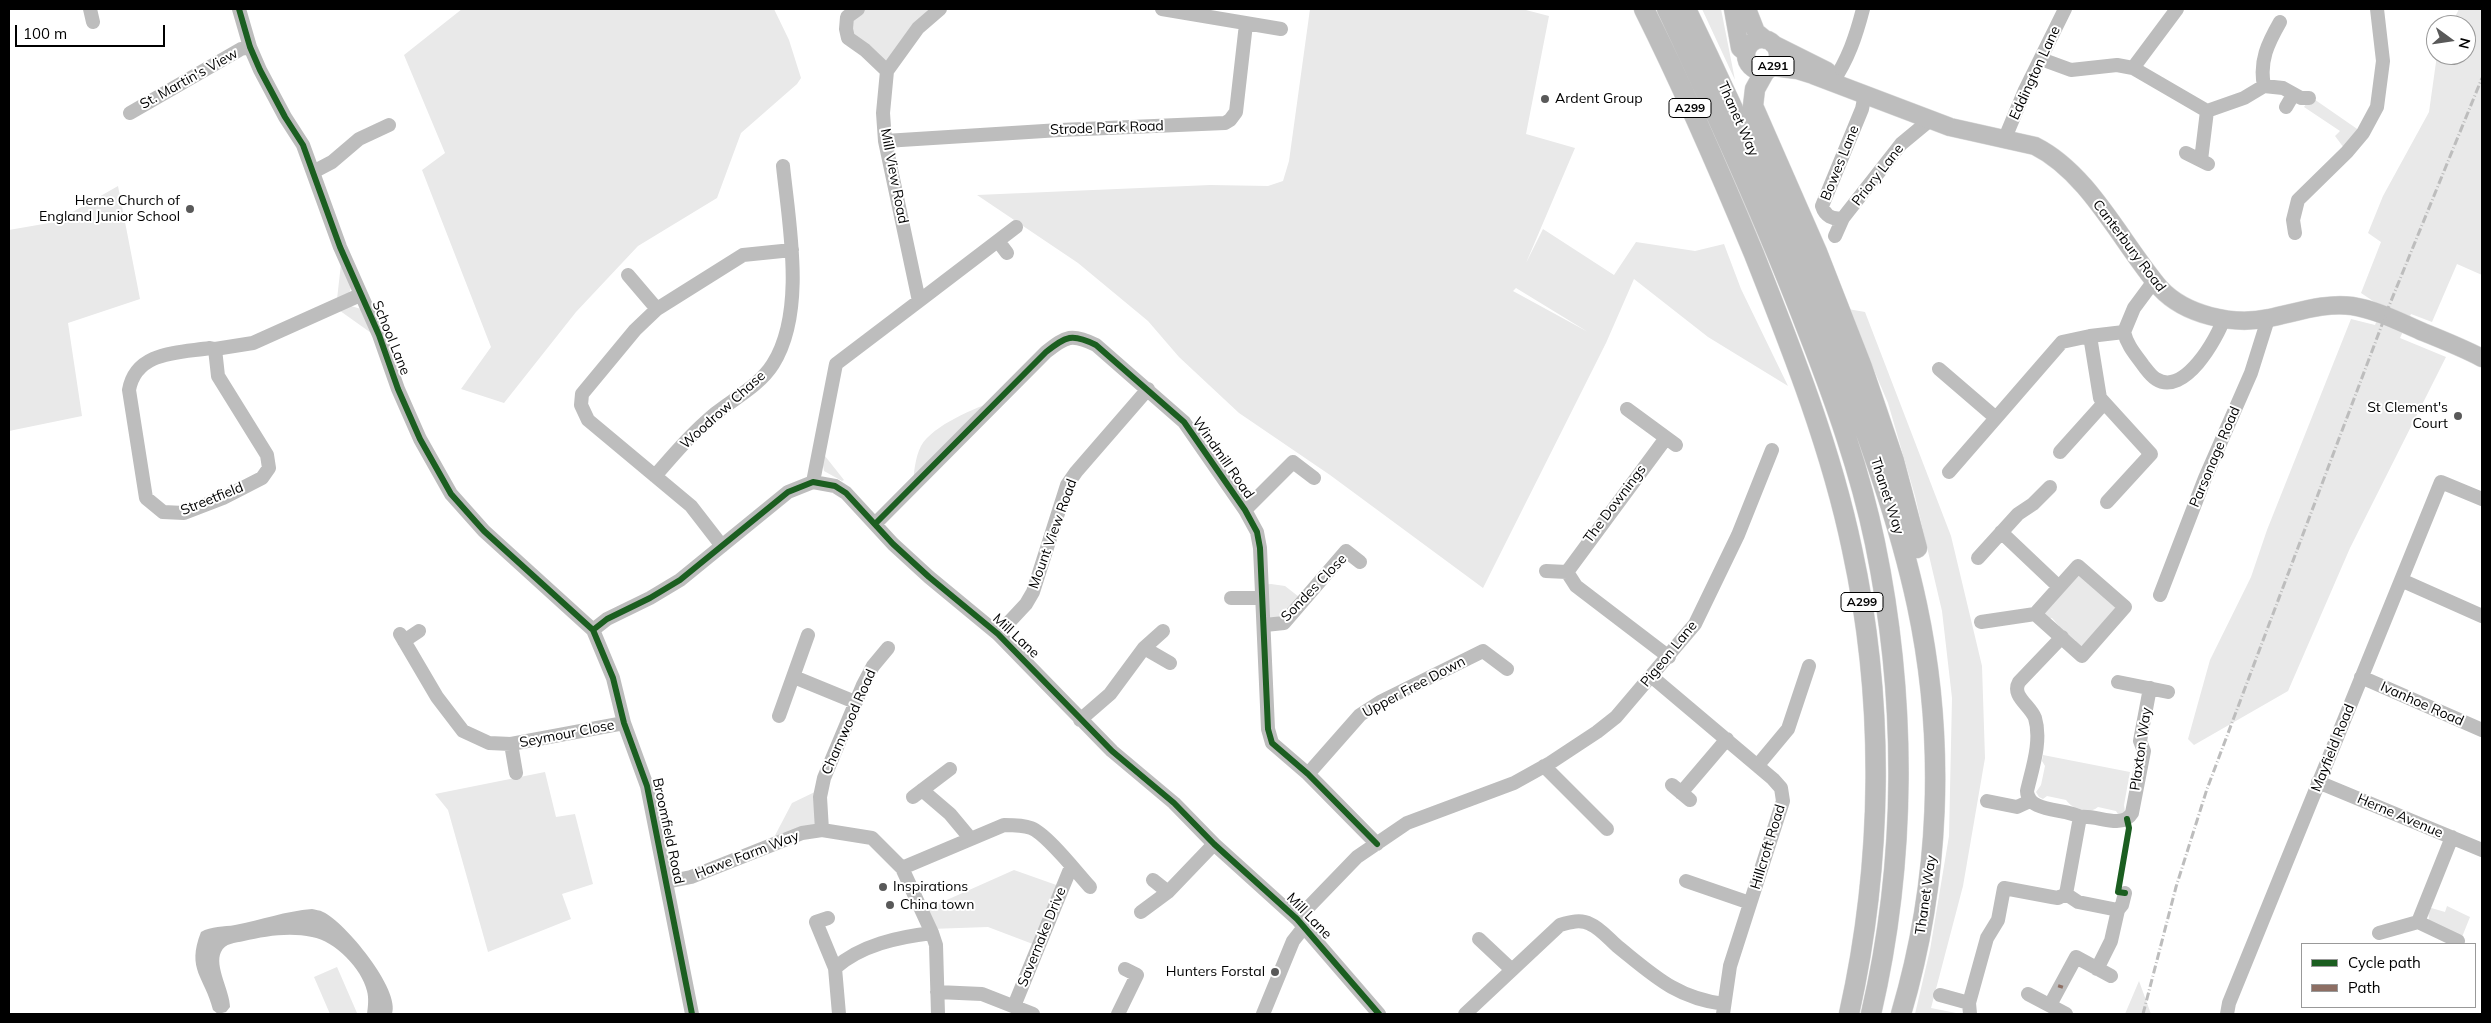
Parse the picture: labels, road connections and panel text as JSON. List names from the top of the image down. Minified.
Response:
{"streets":{"highway":["A299","Thanet Way"],"main road":["A291","Canterbury Road"],"street":["Eddington Lane","St. Martin's View","Strode Park Road","Bowes Lane","Priory Lane","Mill View Road","School Lane","Woodrow Chase","Parsonage Road","Windmill Road","Streetfield","The Downings","Mount View Road","Sondes Close","Mill Lane","Pigeon Lane","Upper Free Down","Ivanhoe Road","Charnwood Road","Seymour Close","Mayfield Road","Plaxton Way","Herne Avenue","Broomfield Road","Hillcroft Road","Hawe Farm Way","Savernake Drive"]},"crossings":[["A291","A299"],["A291","Canterbury Road"],["Eddington Lane","Canterbury Road"],["St. Martin's View","School Lane"],["A299","Thanet Way"],["A299","Canterbury Road"],["Strode Park Road","Mill View Road"],["Bowes Lane","Priory Lane"],["Bowes Lane","Canterbury Road"],["Priory Lane","Canterbury Road"],["Canterbury Road","Parsonage Road"],["School Lane","Streetfield"],["School Lane","Broomfield Road"],["Windmill Road","Mount View Road"],["Windmill Road","Sondes Close"],["Windmill Road","Mill Lane"],["Windmill Road","Pigeon Lane"],["Windmill Road","Upper Free Down"],["Mount View Road","Mill Lane"],["Mill Lane","Pigeon Lane"],["Pigeon Lane","Hillcroft Road"],["Ivanhoe Road","Mayfield Road"],["Charnwood Road","Hawe Farm Way"],["Seymour Close","Broomfield Road"],["Mayfield Road","Herne Avenue"],["Broomfield Road","Hawe Farm Way"],["Hawe Farm Way","Savernake Drive"]],"places":["Ardent Group","Herne Church of England Junior School","St Clement's Court","Inspirations","China town","Hunters Forstal"],"legend":["Cycle path","Path"],"scale_bar":"100 m","north":"right"}
